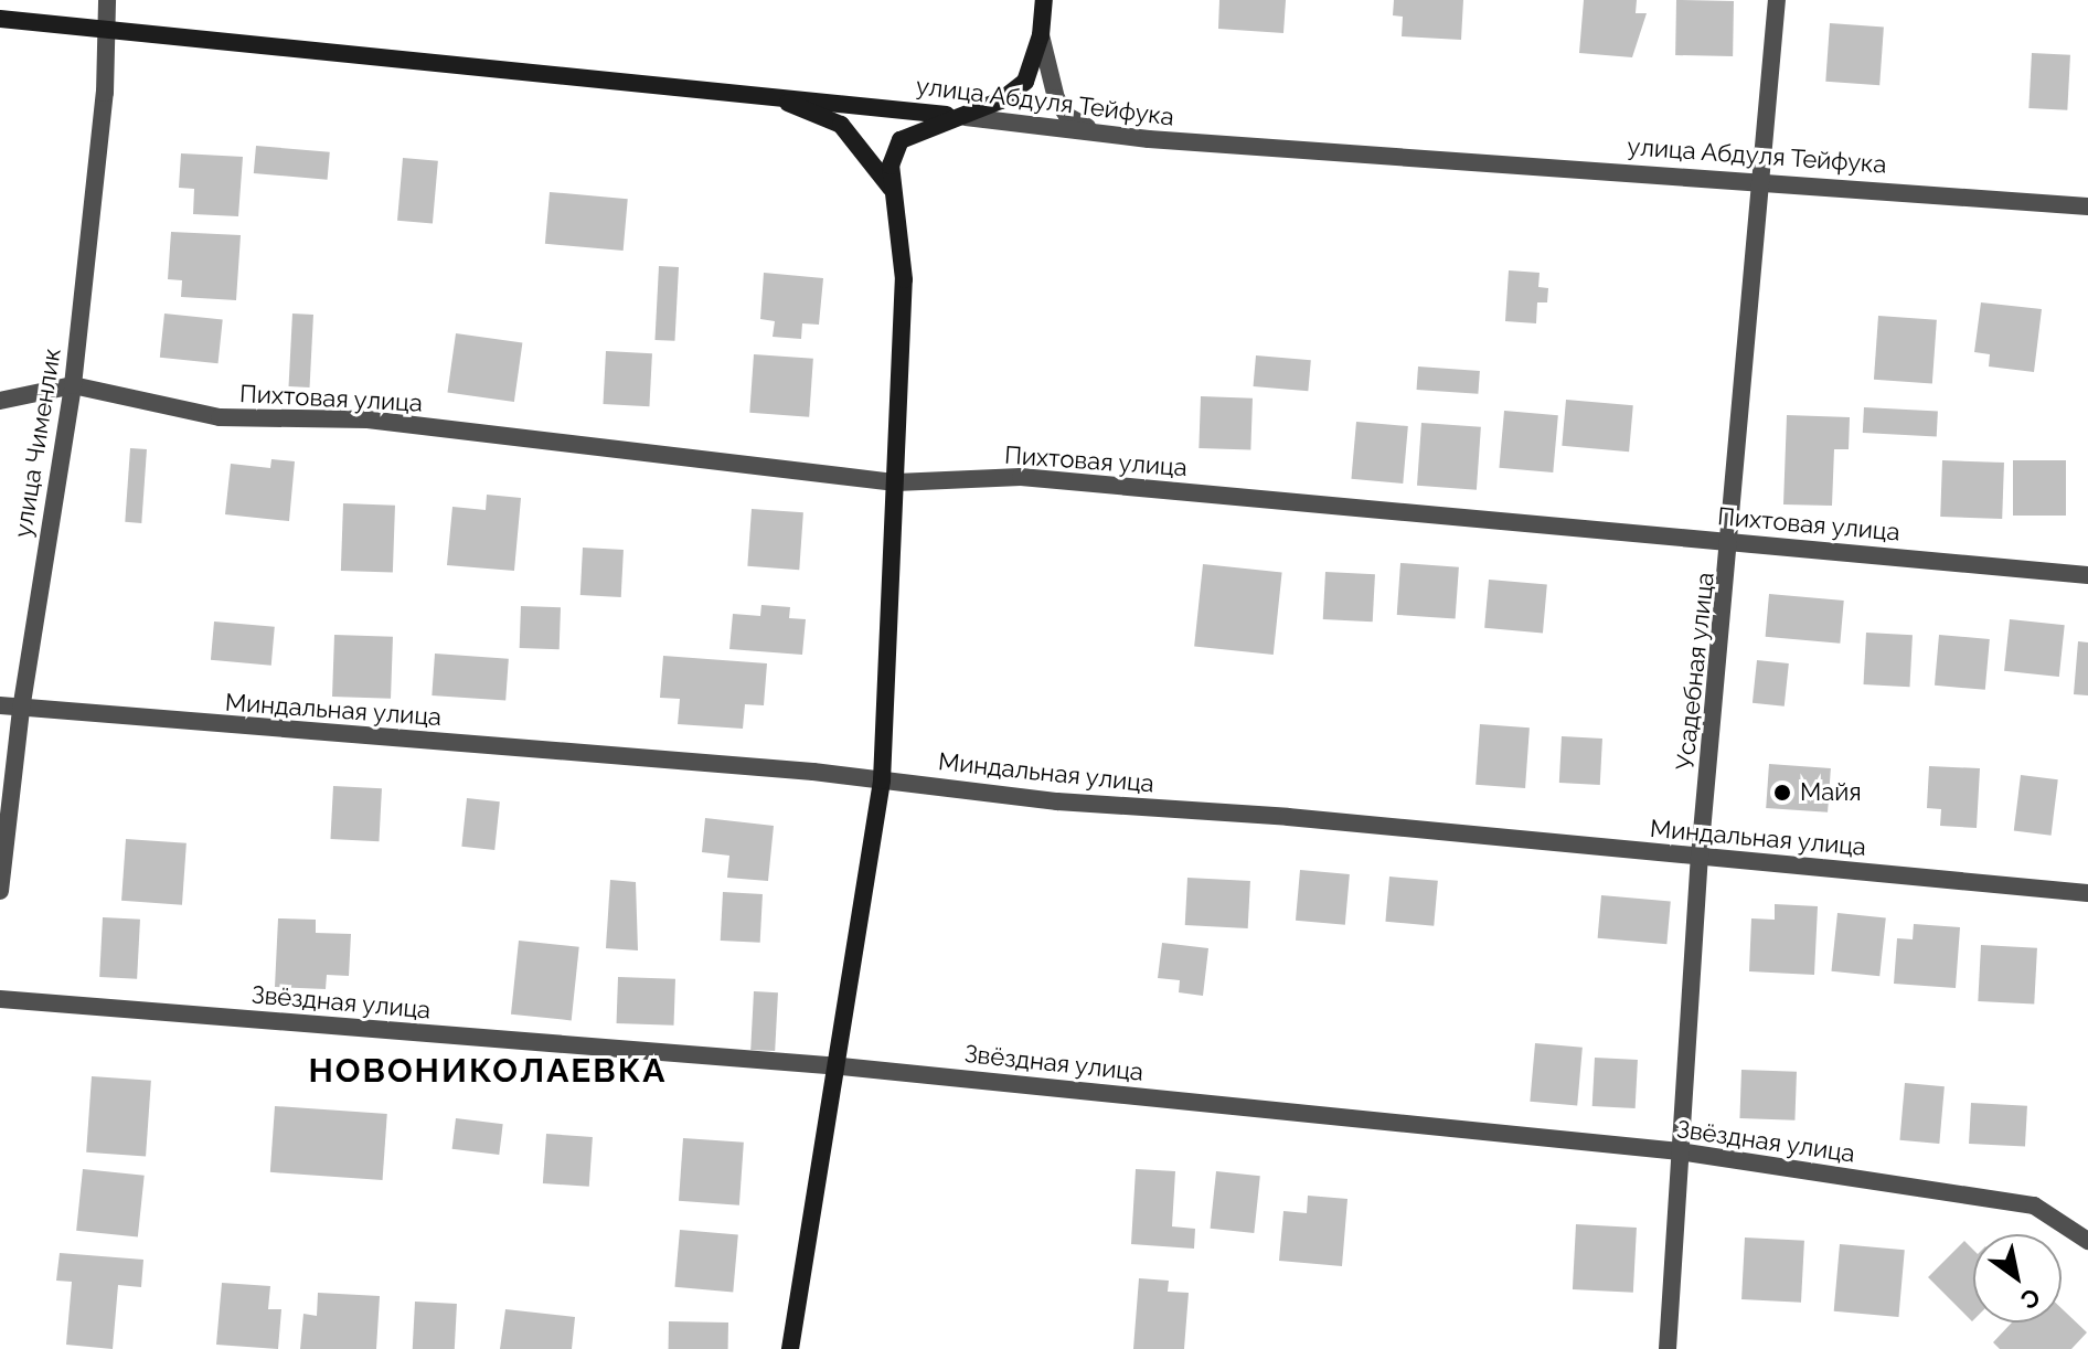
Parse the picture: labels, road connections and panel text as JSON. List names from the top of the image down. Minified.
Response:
{"streets":{"street":["улица Абдуля Тейфука","Пихтовая улица","улица Чименлик","Усадебная улица","Миндальная улица","Звёздная улица"]},"crossings":[["улица Абдуля Тейфука","улица Чименлик"],["улица Абдуля Тейфука","Усадебная улица"],["Пихтовая улица","улица Чименлик"],["Пихтовая улица","Усадебная улица"],["улица Чименлик","Миндальная улица"],["Усадебная улица","Миндальная улица"],["Усадебная улица","Звёздная улица"]],"districts":["НОВОНИКОЛАЕВКА"],"places":["Майя"],"north":"bottom right"}
